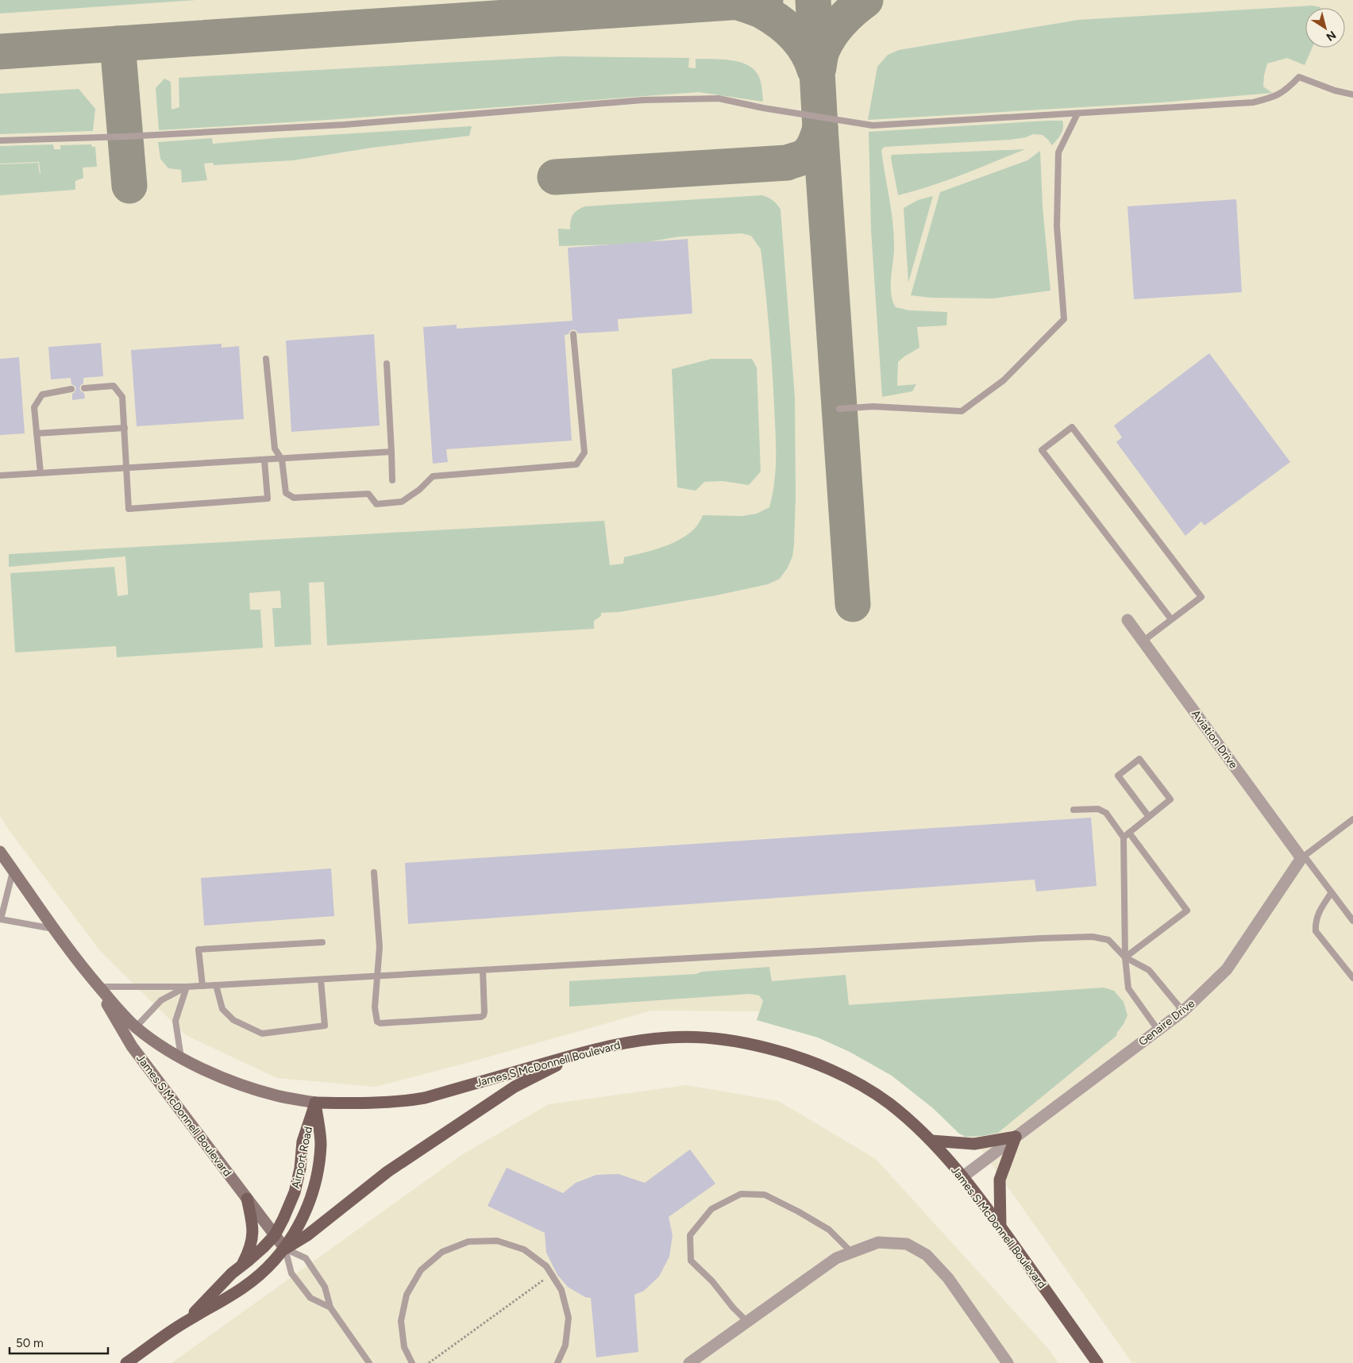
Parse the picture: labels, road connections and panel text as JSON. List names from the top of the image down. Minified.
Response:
{"streets":{"main road":["James S McDonnell Boulevard","Airport Road"],"street":["Aviation Drive","Genaire Drive"]},"crossings":[["Aviation Drive","Genaire Drive"],["Genaire Drive","James S McDonnell Boulevard"],["James S McDonnell Boulevard","Airport Road"]],"scale_bar":"50 m","north":"bottom right"}
